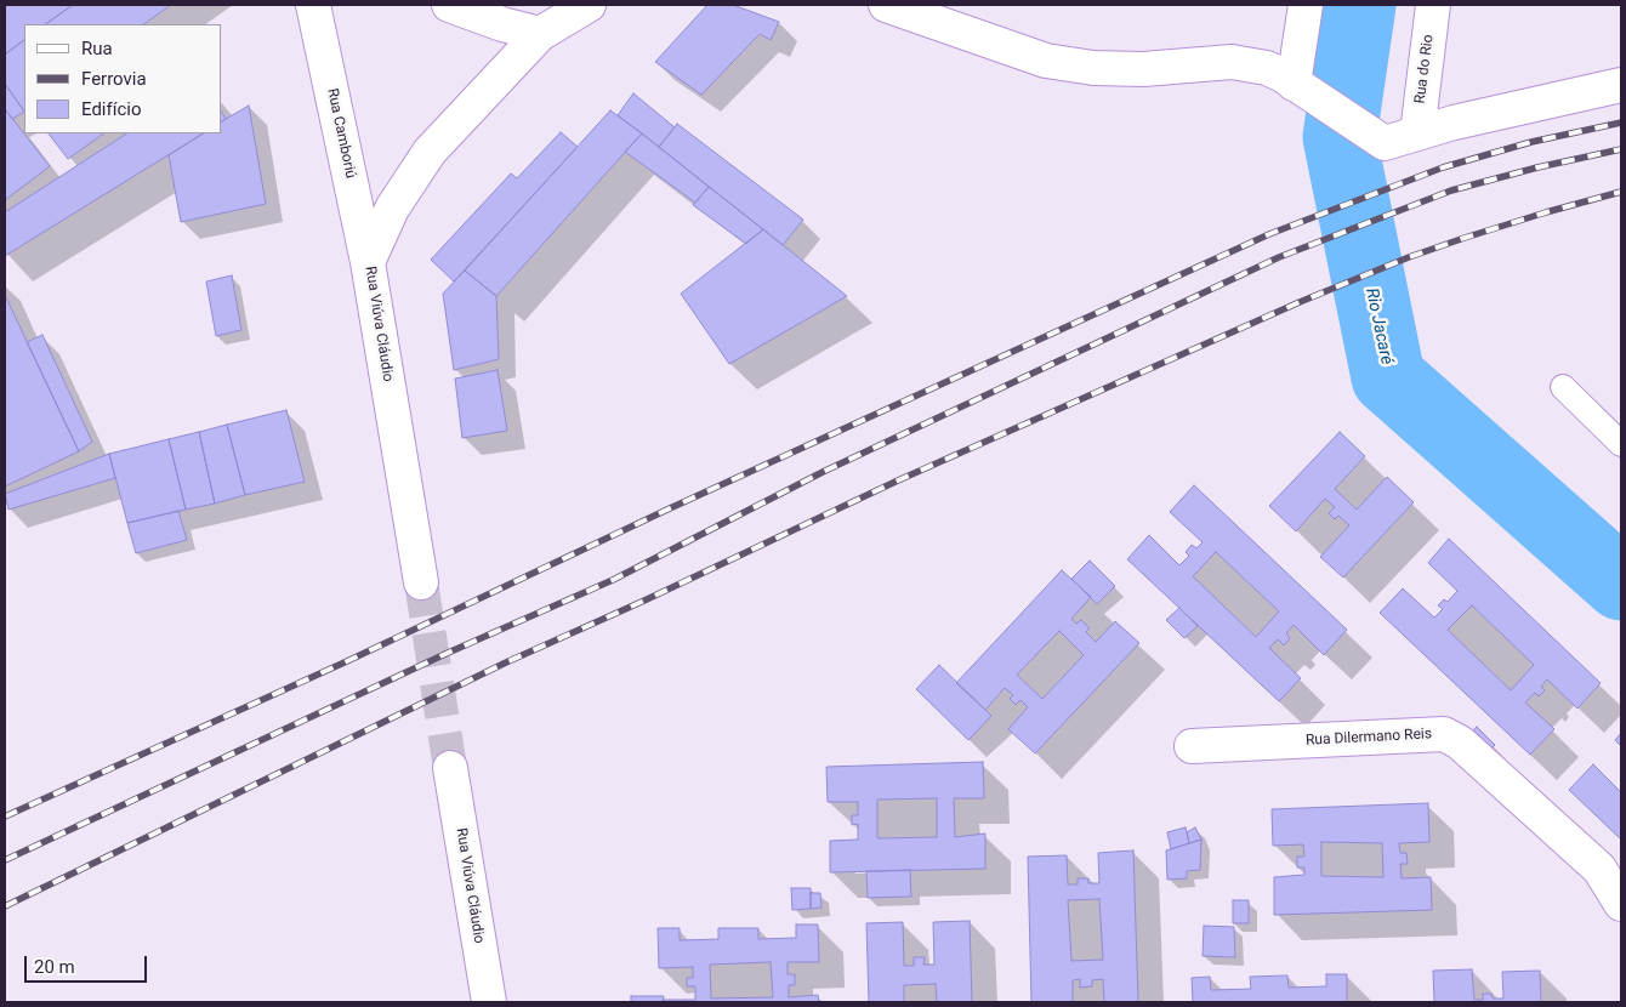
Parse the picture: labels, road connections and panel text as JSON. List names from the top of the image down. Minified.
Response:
{"streets":{"street":["Rua do Rio","Rua Camboriú","Rua Viúva Cláudio","Rua Dilermano Reis"]},"crossings":[["Rua Camboriú","Rua Viúva Cláudio"]],"water":["Rio Jacaré"],"legend":["Rua","Ferrovia","Edifício"],"scale_bar":"20 m"}
